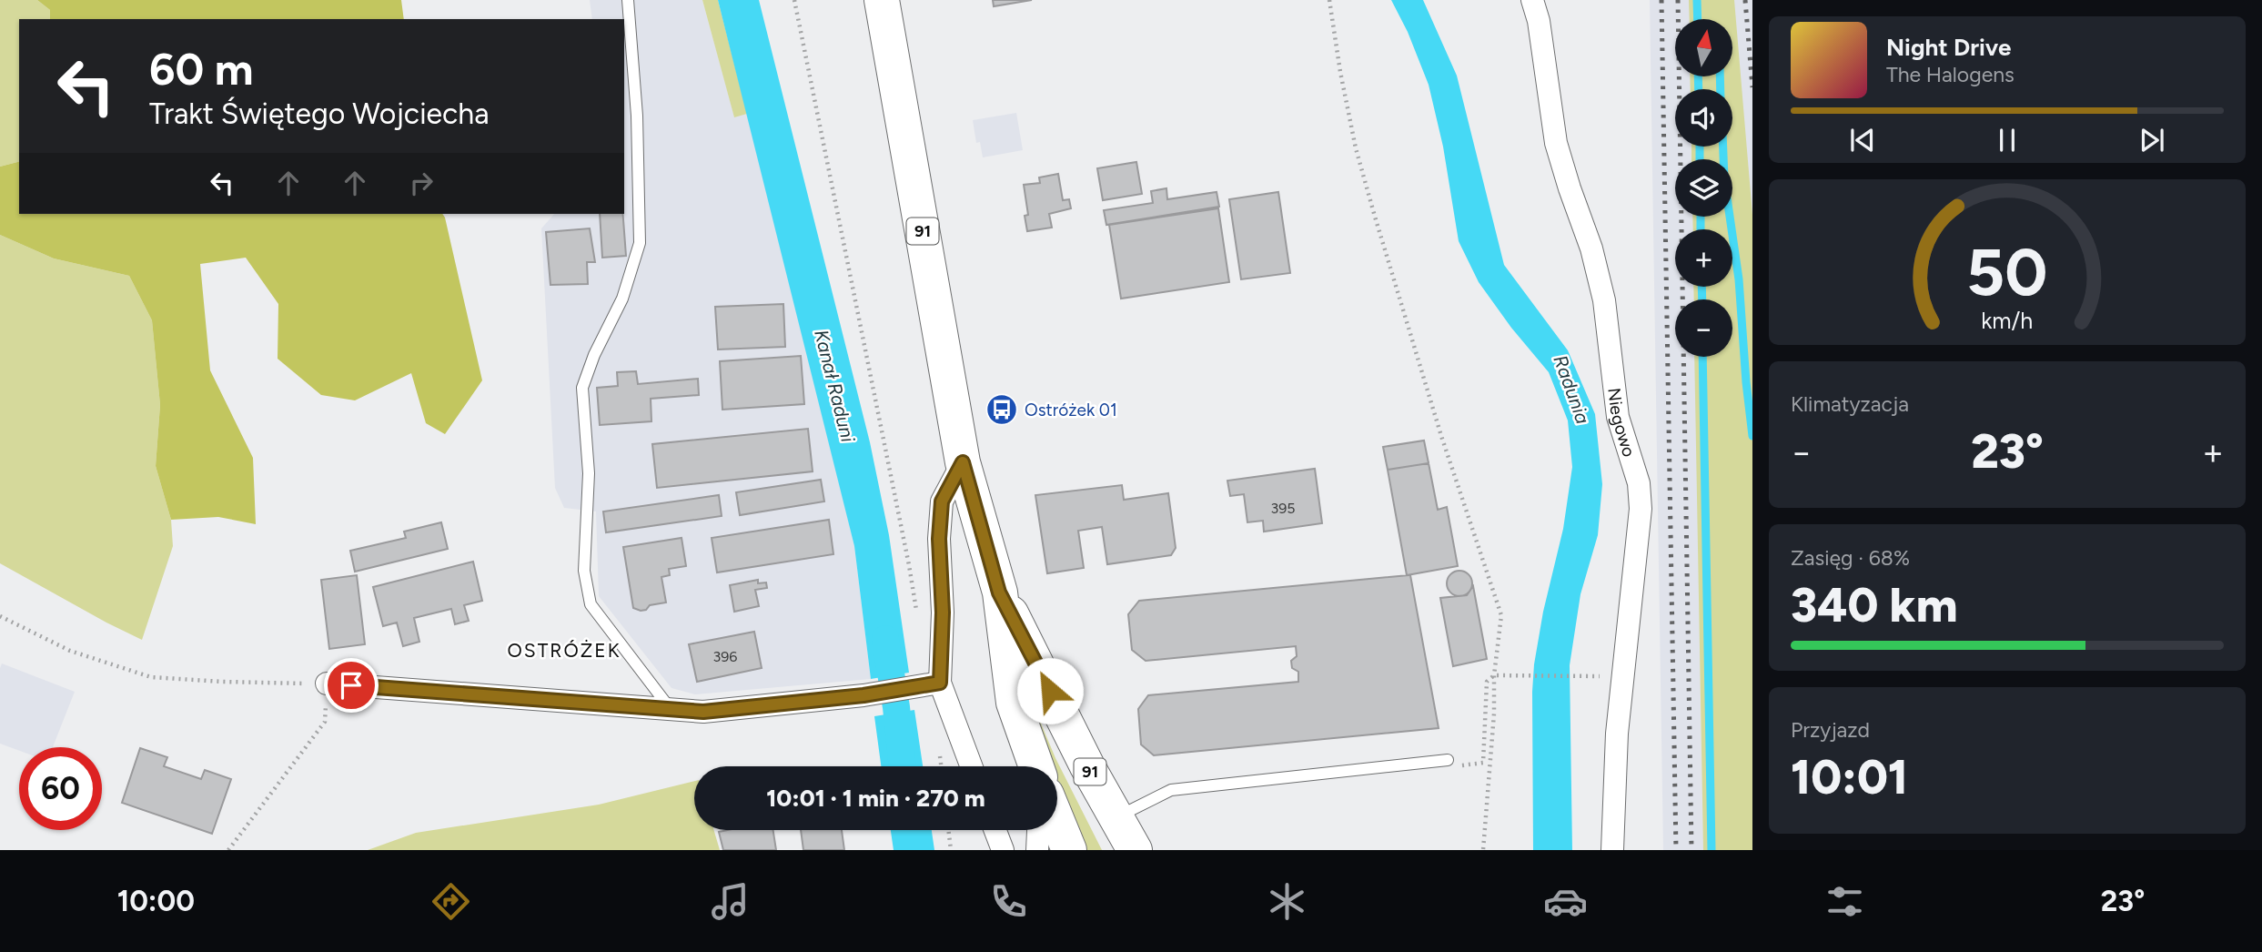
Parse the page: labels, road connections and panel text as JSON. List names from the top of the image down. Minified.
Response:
{"streets":{"main road":["91"],"street":["Niegowo"]},"districts":["OSTRÓŻEK"],"water":["Kanał Raduni","Radunia"],"places":{"bus stop":["Ostróżek 01"]},"house_numbers":["395","396"],"north":"top","page":{"map_buttons":["+","−"],"turn":["60 m","Trakt Świętego Wojciecha"],"song":["Night Drive","The Halogens"],"tile":["Klimatyzacja",["Zasięg · 68%","340 km"],["Przyjazd","10:01"]],"heat":["−","23°","+"],"limit":"60","trip":"10:01 · 1 min · 270 m","tabs":["10:00","23°"],"gauge":["50","km/h"]}}
